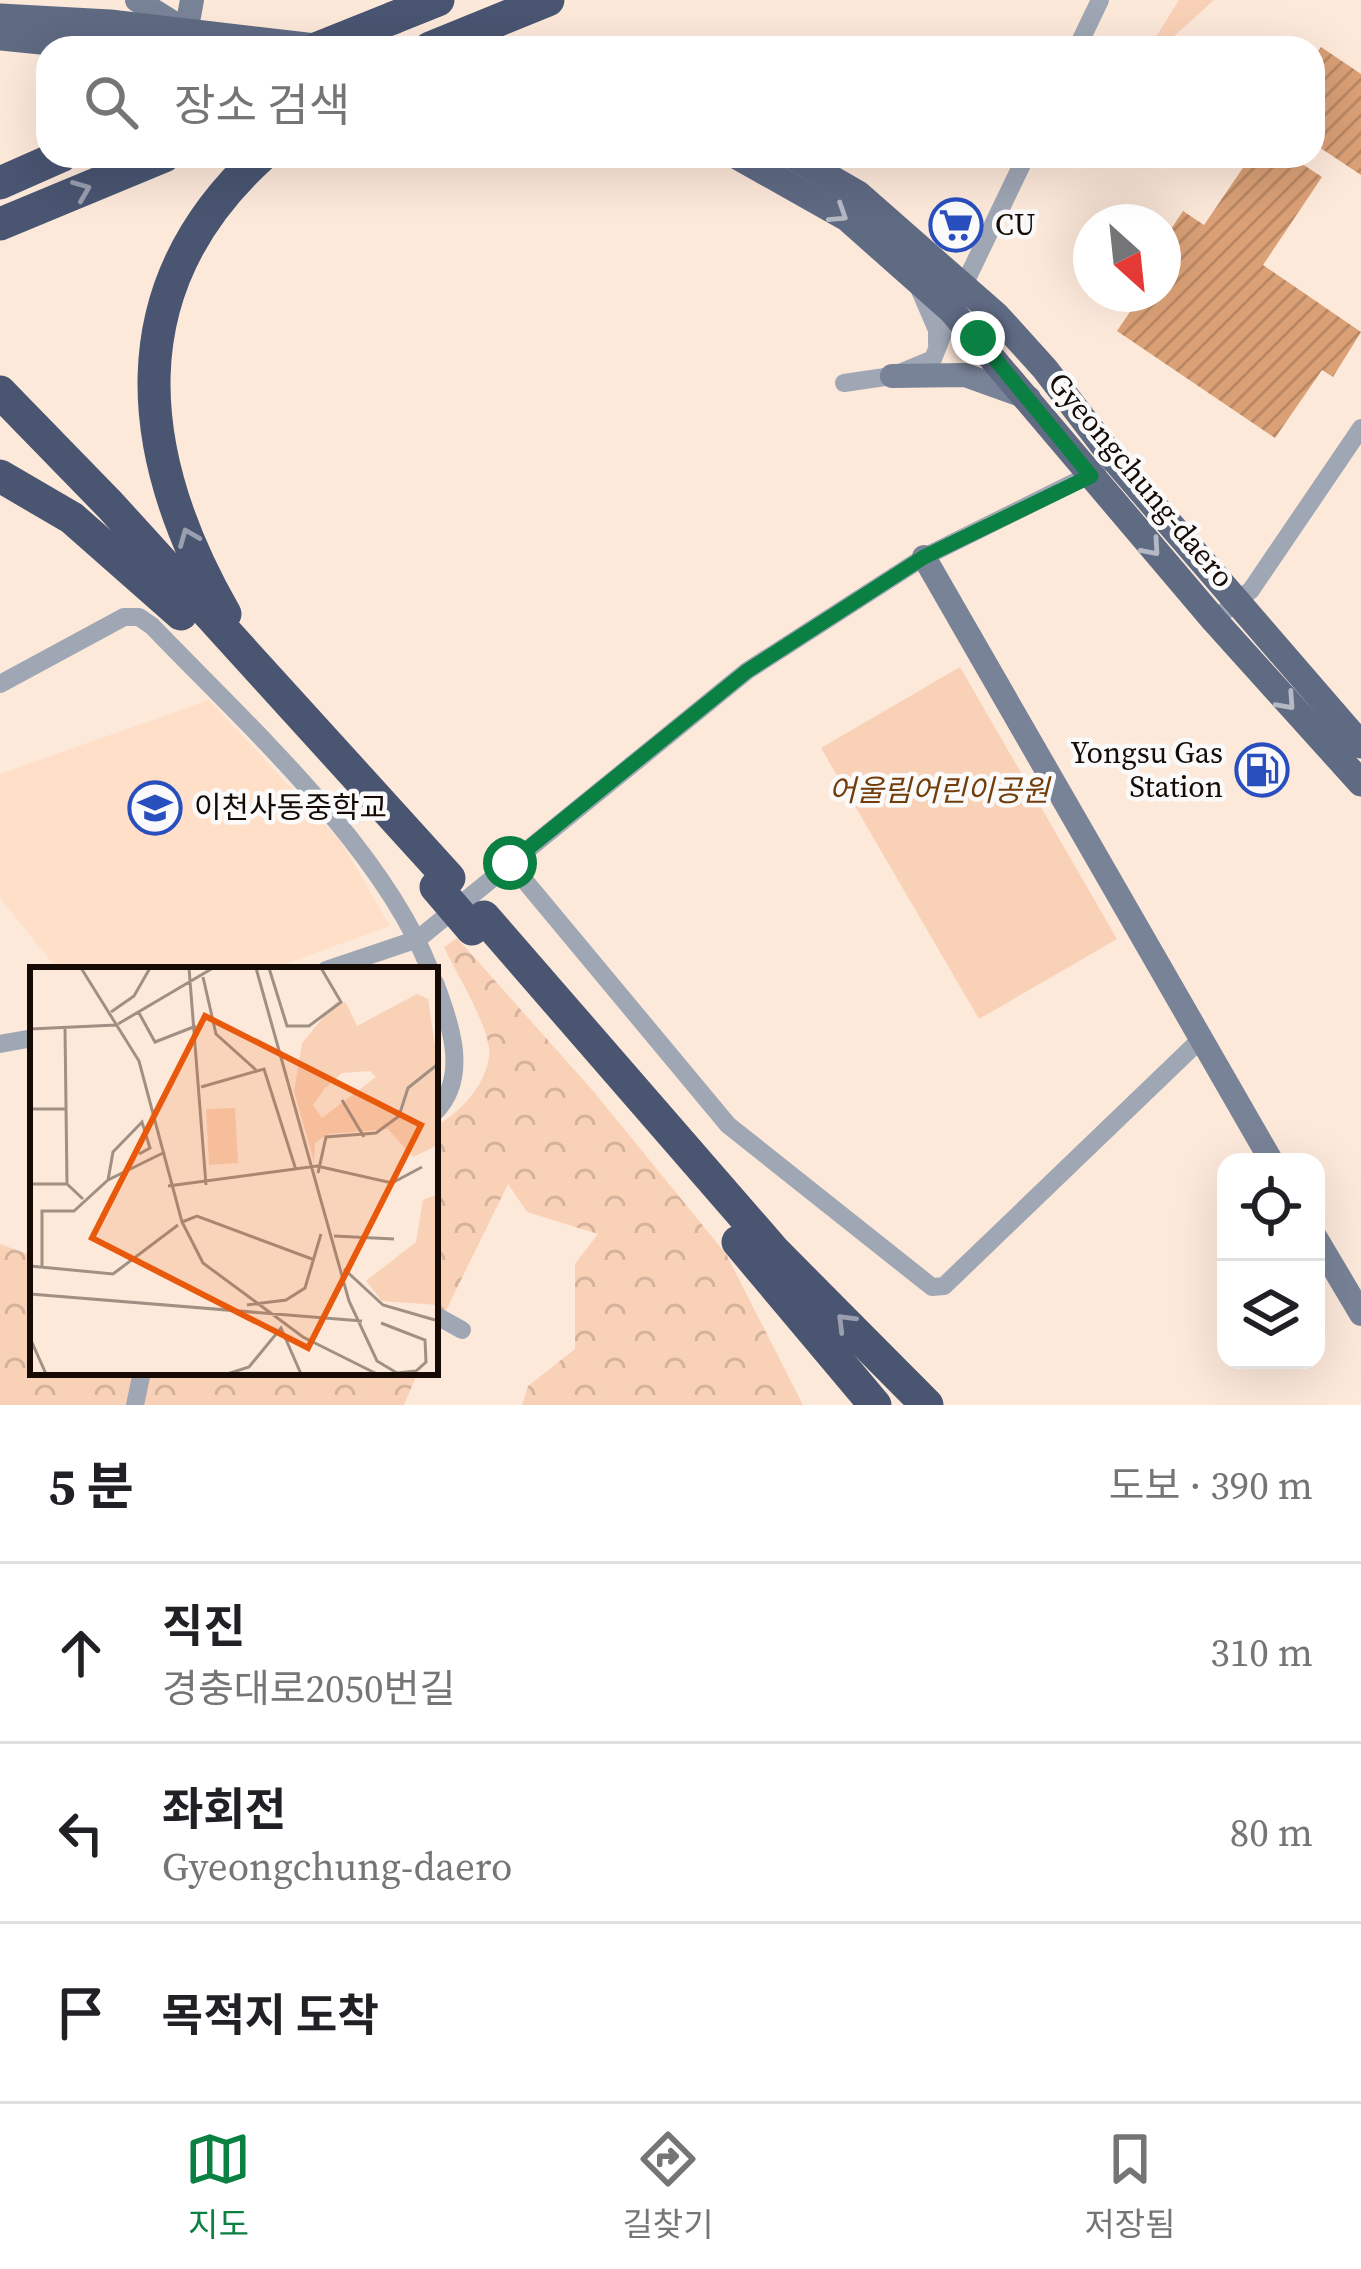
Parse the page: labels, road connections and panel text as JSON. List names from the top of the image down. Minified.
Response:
{"streets":{"main road":["Gyeongchung-daero"]},"parks":["어울림어린이공원"],"places":{"supermarket":["CU"],"fuel station":["Yongsu Gas Station"],"school or university":["이천사동중학교"]},"north":"bottom right","page":{"search":"장소 검색","heading":["5 분","도보 · 390 m"],"list":[["직진","경충대로2050번길","310 m"],["좌회전","Gyeongchung-daero","80 m"],"목적지 도착"],"nav":["지도","길찾기","저장됨"]}}
